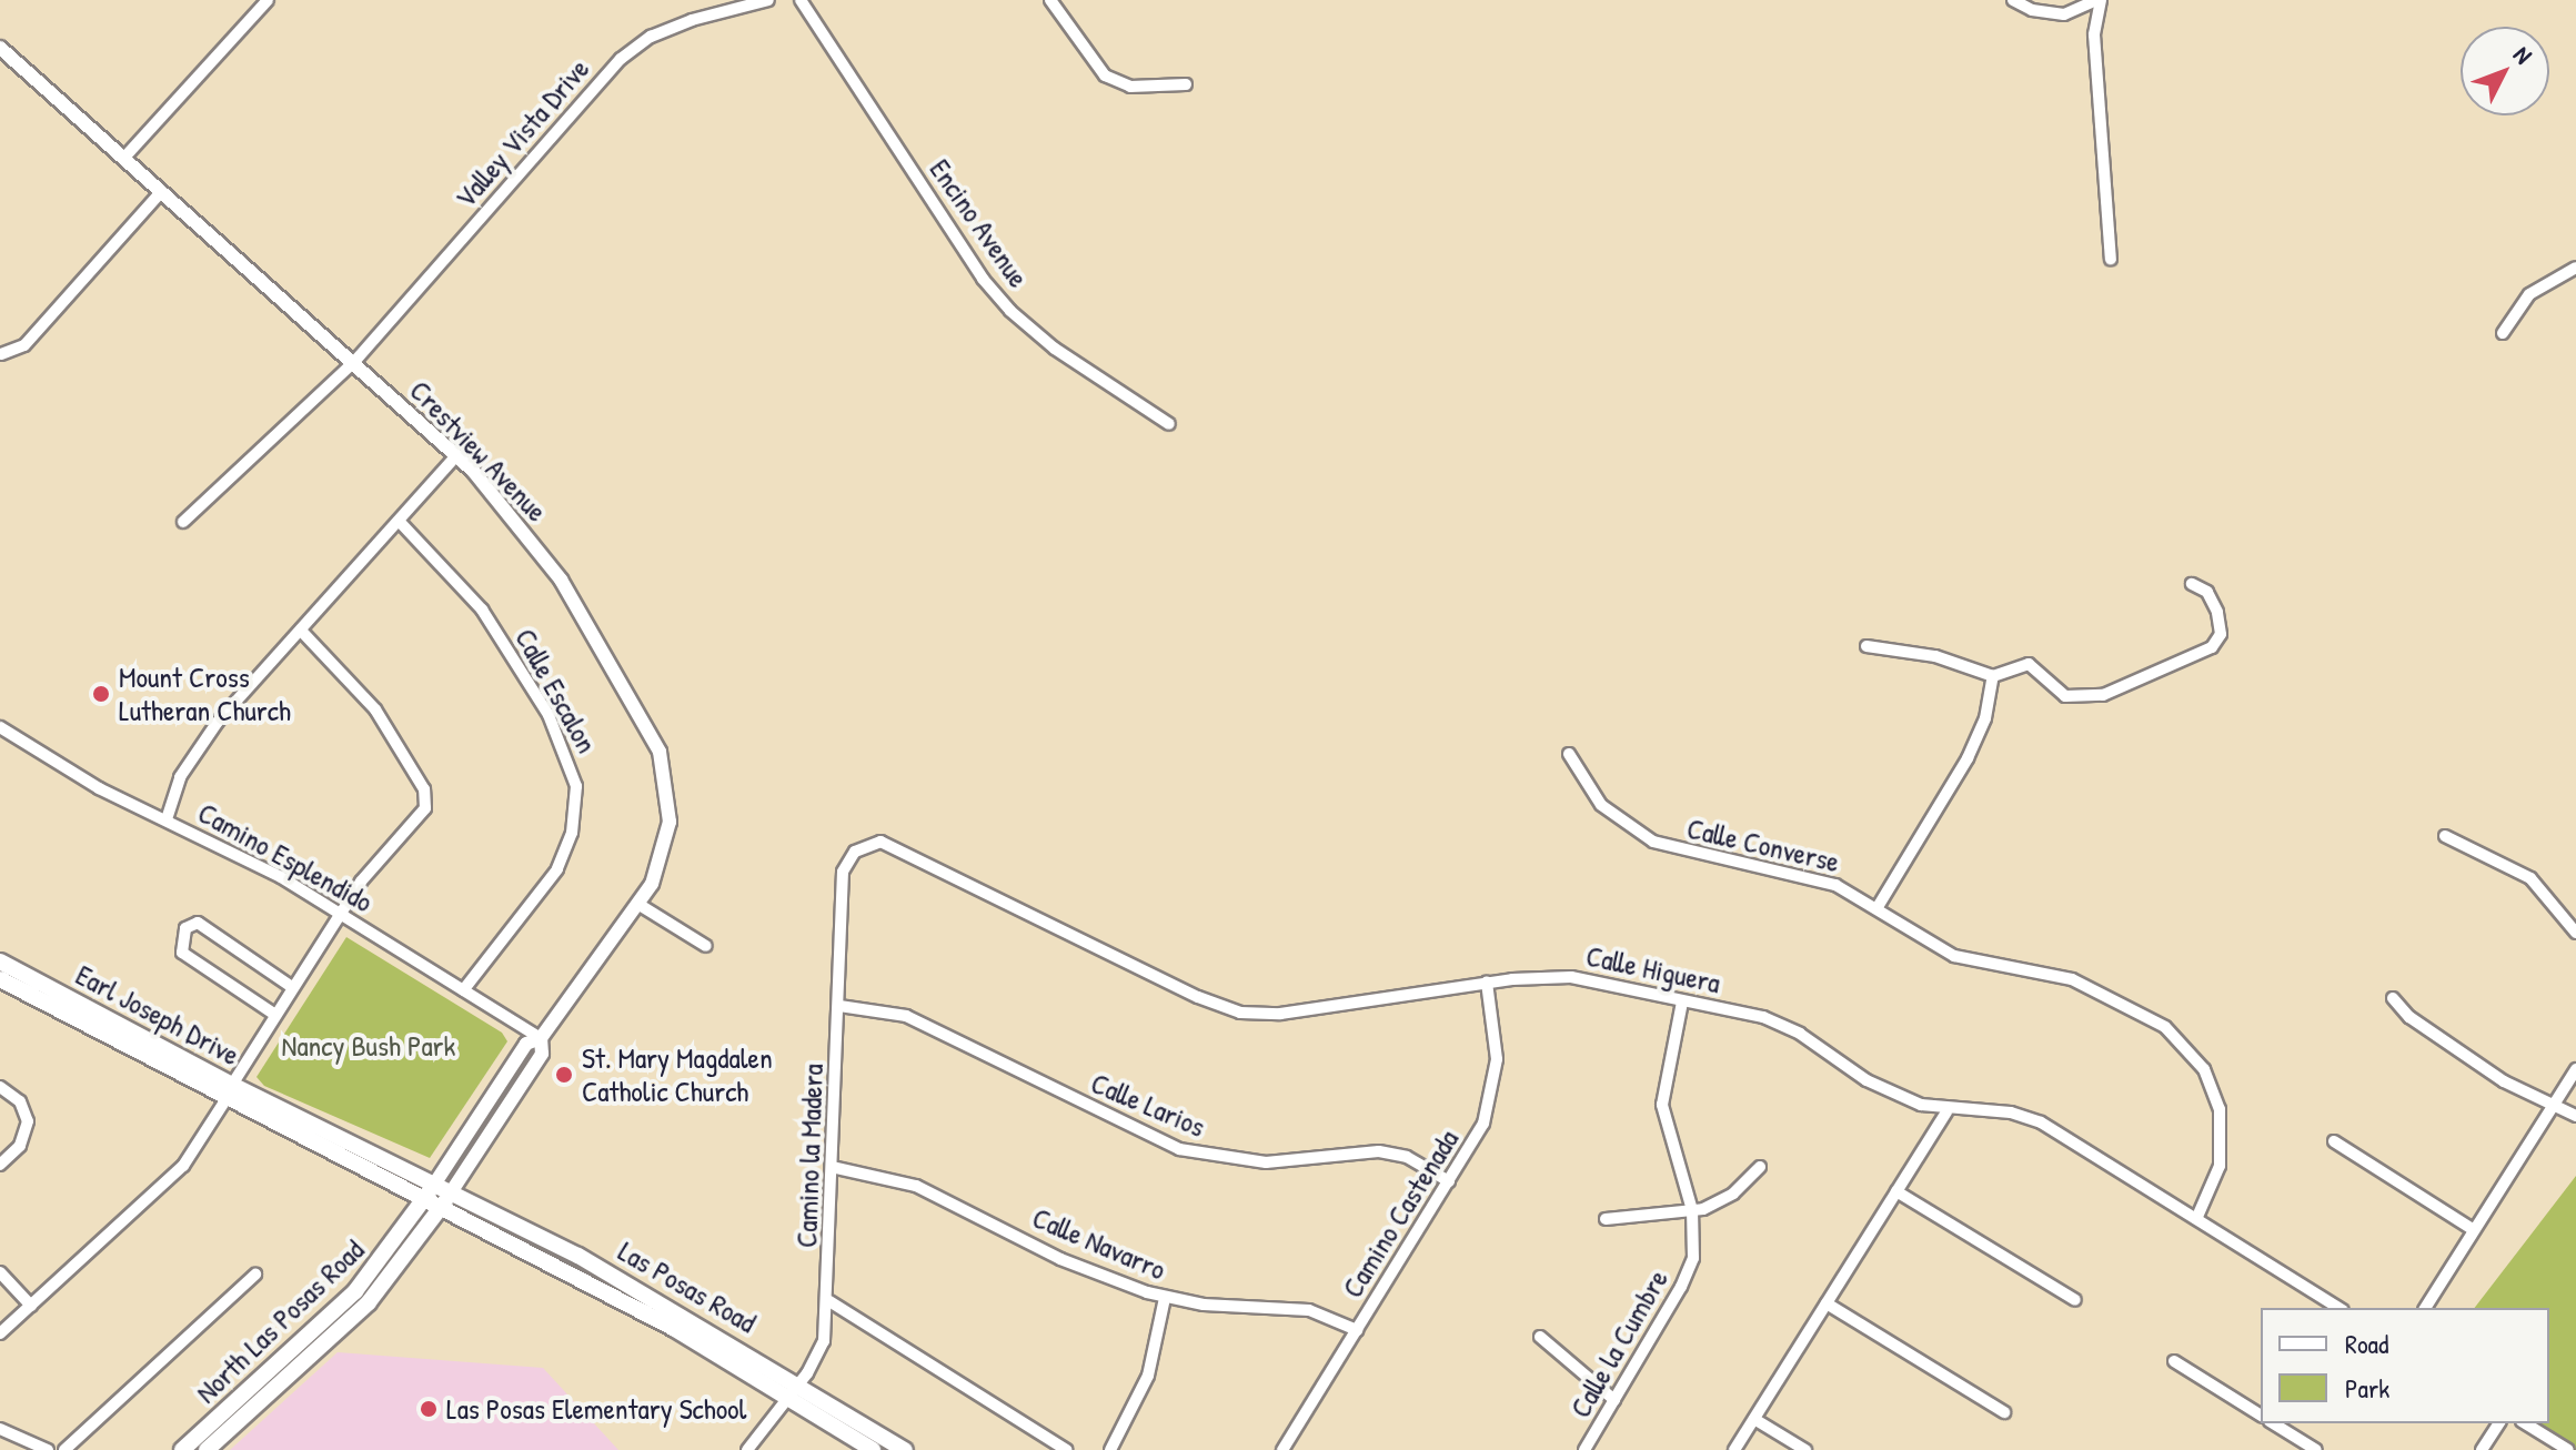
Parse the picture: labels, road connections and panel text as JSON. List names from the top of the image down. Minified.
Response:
{"streets":{"main road":["Earl Joseph Drive","Las Posas Road","North Las Posas Road"],"street":["Valley Vista Drive","Encino Avenue","Crestview Avenue","Calle Escalon","Calle Converse","Camino Esplendido","Calle Higuera","Calle Larios","Camino la Madera","Camino Castenada","Calle Navarro","Calle la Cumbre"]},"crossings":[["Valley Vista Drive","Crestview Avenue"],["Crestview Avenue","Camino Esplendido"],["Crestview Avenue","Earl Joseph Drive"],["Crestview Avenue","Las Posas Road"],["Crestview Avenue","North Las Posas Road"],["Calle Escalon","Camino Esplendido"],["Calle Converse","Calle Higuera"],["Calle Higuera","Camino la Madera"],["Calle Higuera","Camino Castenada"],["Calle Higuera","Calle la Cumbre"],["Earl Joseph Drive","Las Posas Road"],["Earl Joseph Drive","North Las Posas Road"],["Calle Larios","Camino la Madera"],["Calle Larios","Camino Castenada"],["Camino la Madera","Calle Navarro"],["Camino la Madera","Las Posas Road"],["Camino Castenada","Calle Navarro"],["Las Posas Road","North Las Posas Road"]],"parks":["Nancy Bush Park"],"places":["Mount Cross Lutheran Church","St. Mary Magdalen Catholic Church","Las Posas Elementary School"],"legend":["Road","Park"],"north":"top right"}
